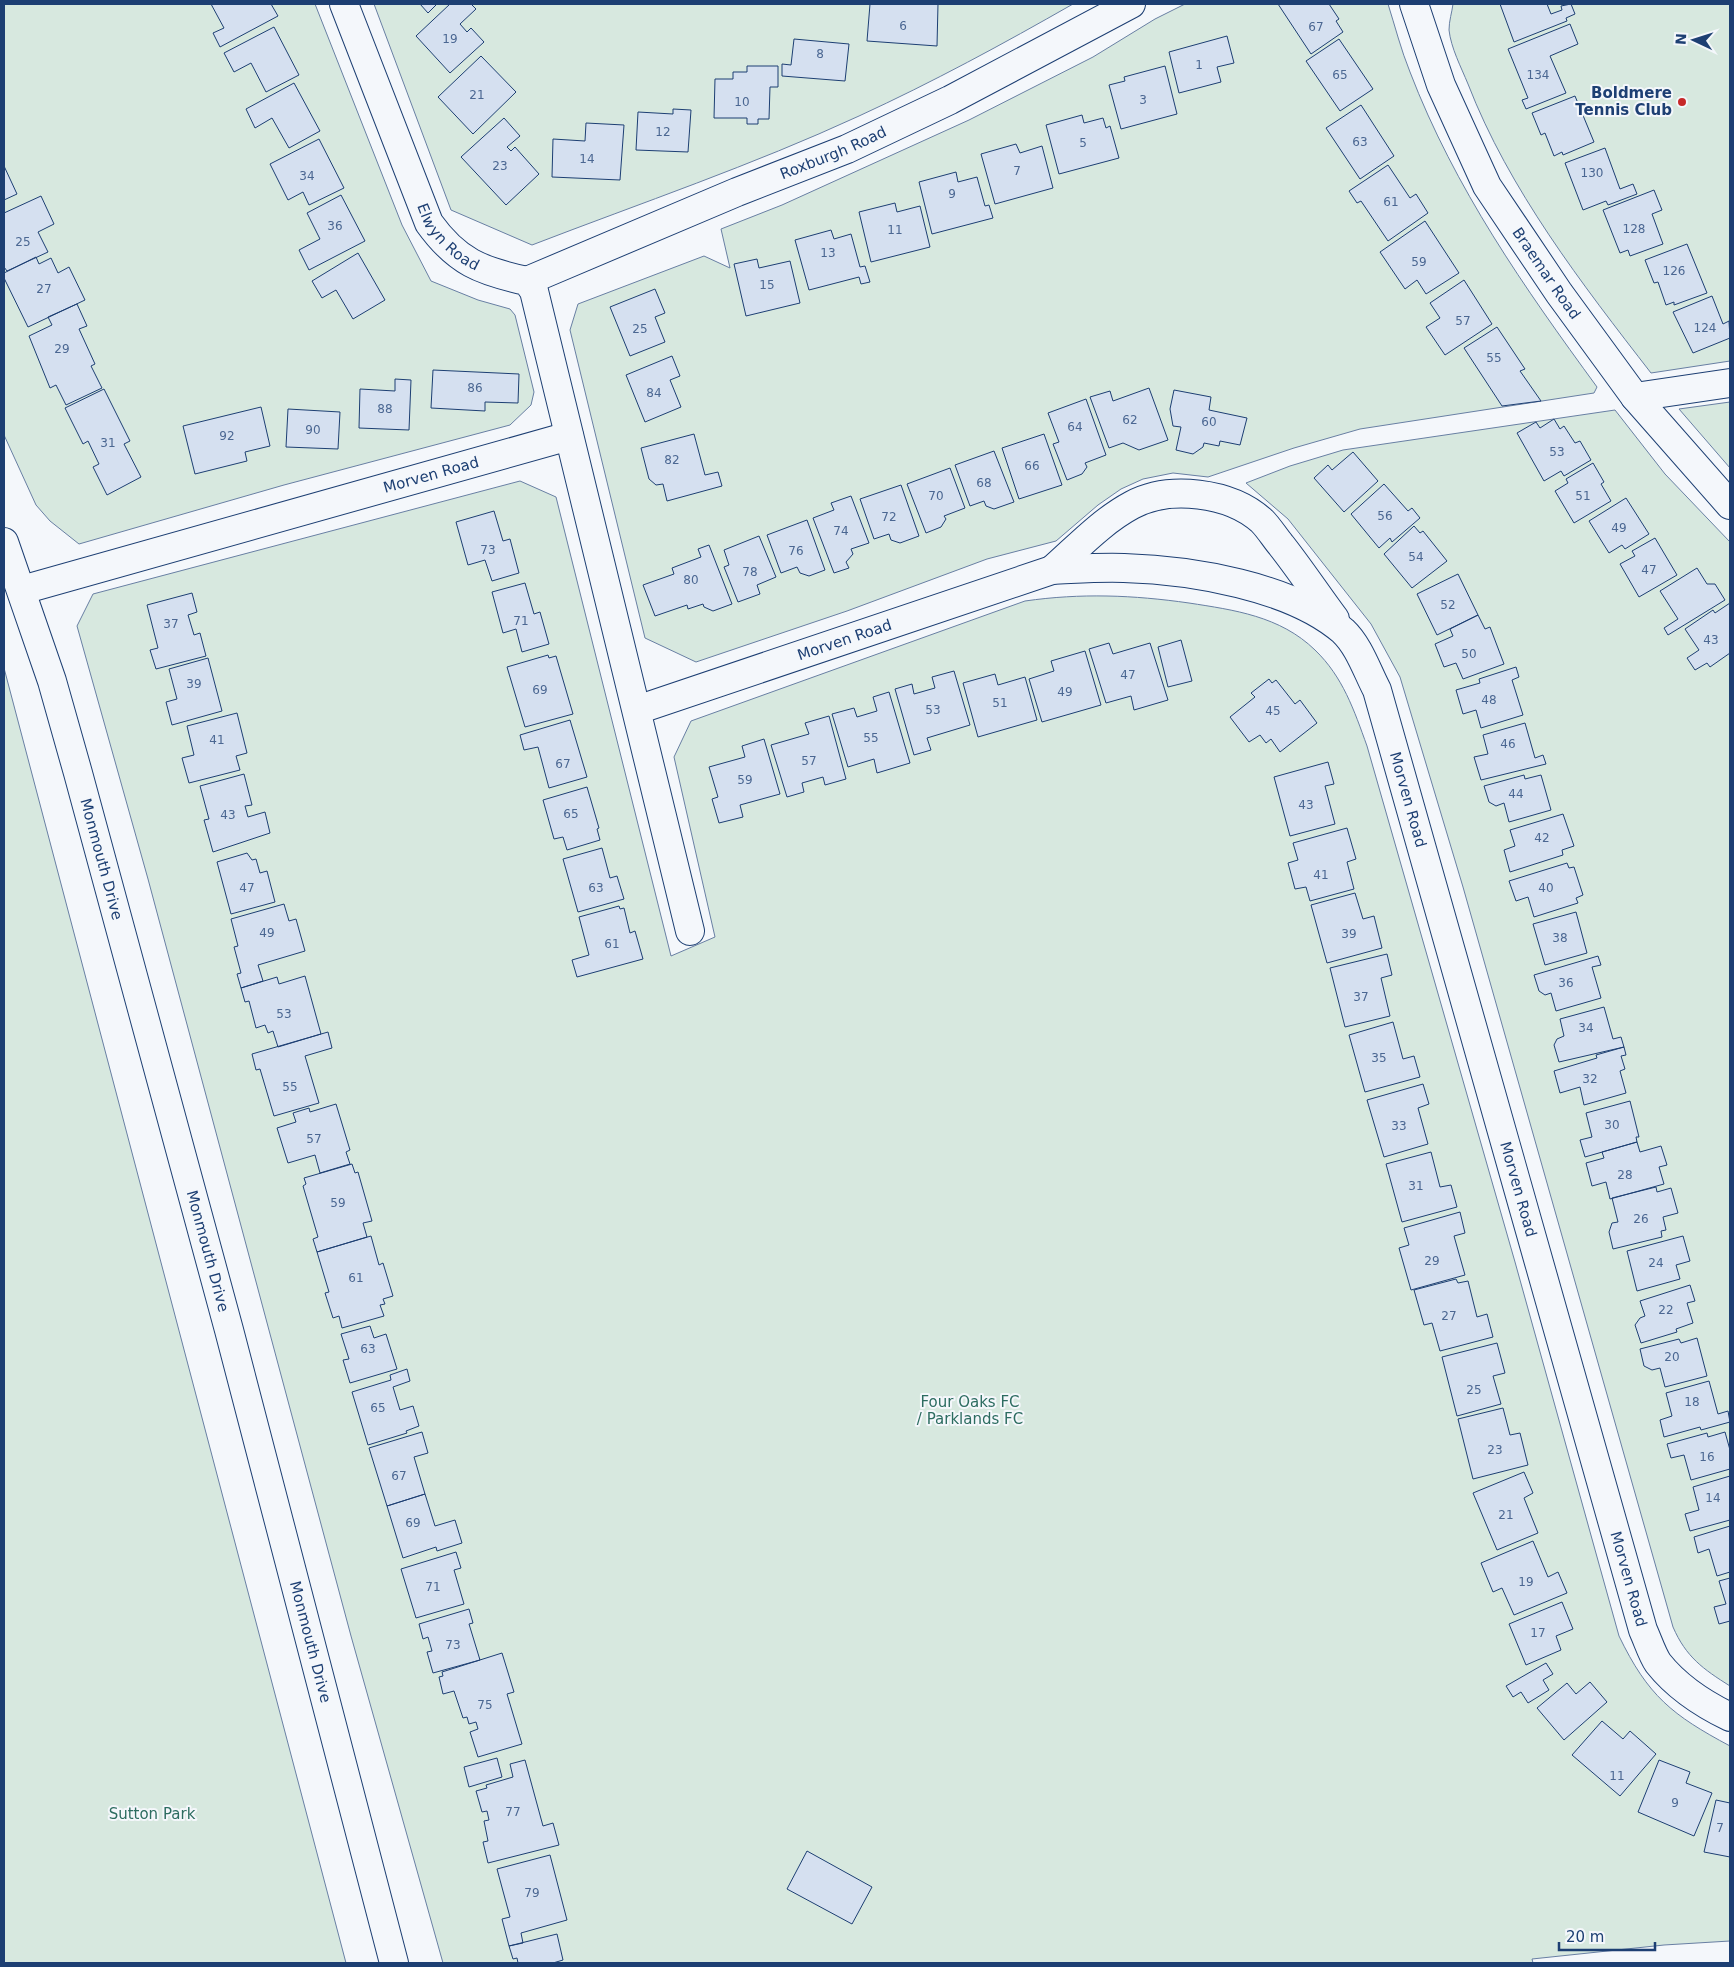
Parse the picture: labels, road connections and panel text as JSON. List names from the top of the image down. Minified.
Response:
{"streets":{"street":["Roxburgh Road","Elwyn Road","Braemar Road","Morven Road","Monmouth Drive"]},"crossings":[["Roxburgh Road","Elwyn Road"],["Morven Road","Monmouth Drive"]],"parks":["Four Oaks FC / Parklands FC","Sutton Park"],"places":["Boldmere Tennis Club"],"house_numbers":["6","67","19","8","1","65","134","21","3","10","12","63","5","14","23","7","130","34","9","61","36","128","11","25","13","59","126","15","27","57","124","25","29","55","86","84","88","62","60","64","90","92","31","53","82","66","68","70","51","56","72","49","74","73","76","54","47","78","80","52","71","37","43","50","47","39","69","49","48","51","53","45","55","41","46","57","67","59","44","43","65","43","42","41","47","63","40","49","39","38","61","36","37","53","34","35","32","55","30","33","57","28","31","59","26","29","24","61","22","27","63","20","25","18","65","23","16","67","14","21","69","19","71","17","73","75","11","9","77","7","79"],"scale_bar":"20 m","north":"left"}
